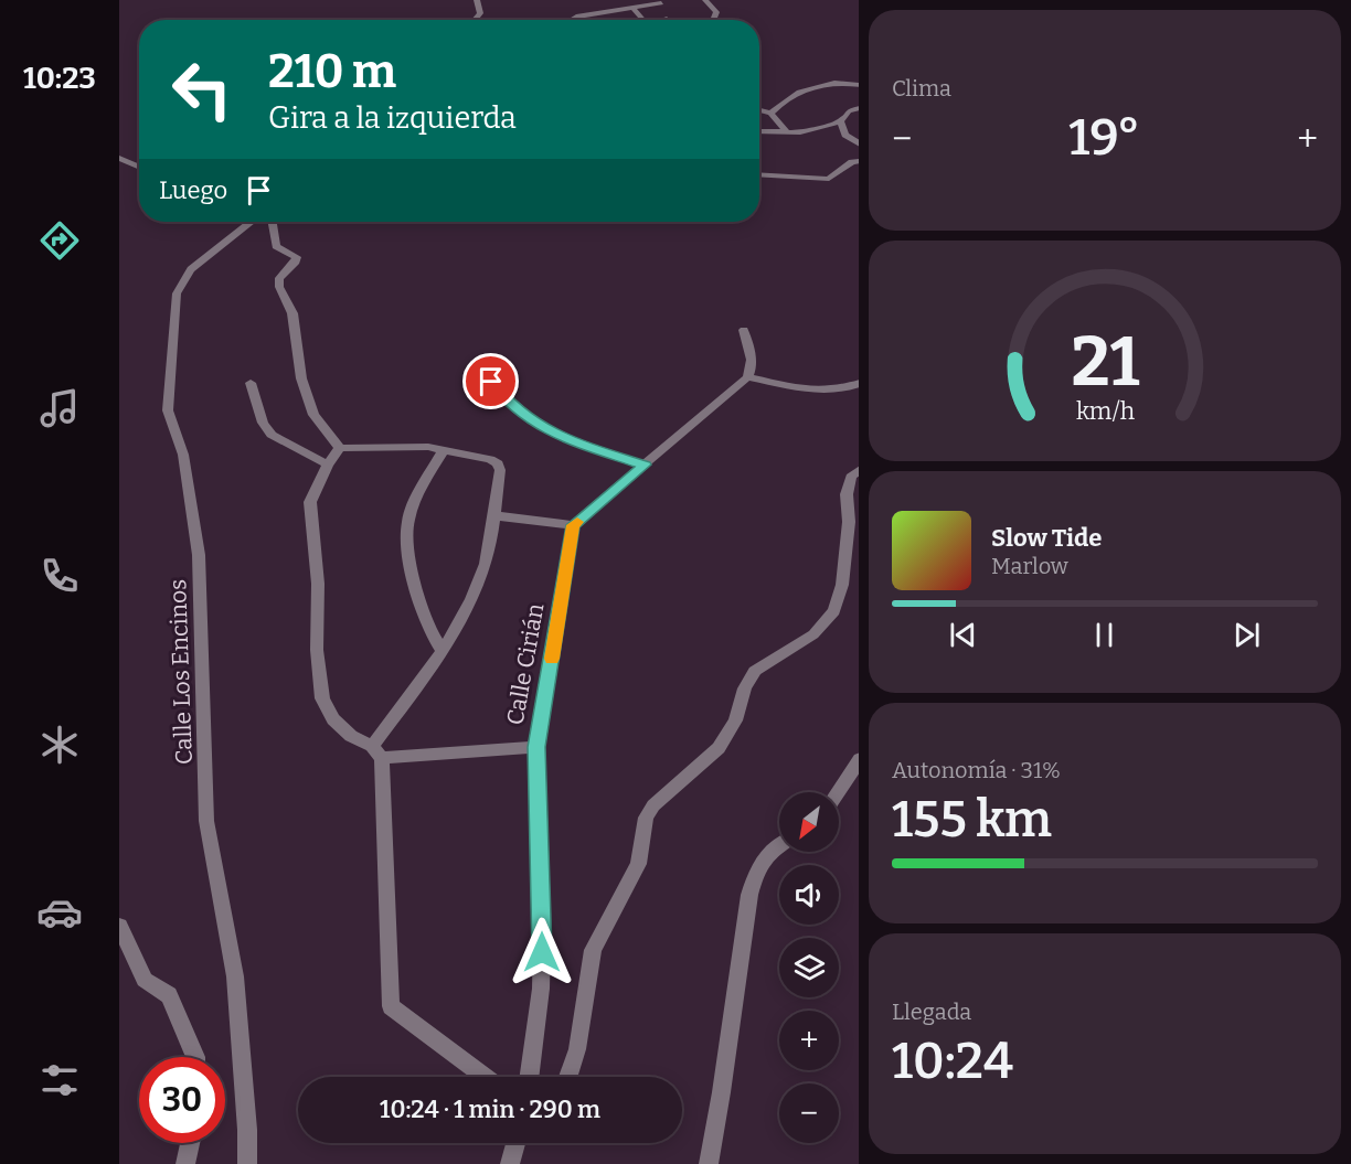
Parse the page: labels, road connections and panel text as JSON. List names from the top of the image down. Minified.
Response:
{"streets":{"street":["Calle Cirián","Calle Los Encinos"]},"north":"bottom left","page":{"tabs":"10:23","tile":["Clima",["Autonomía · 31%","155 km"],["Llegada","10:24"]],"turn":["210 m","Gira a la izquierda"],"heat":["−","19°","+"],"then":"Luego","song":["Slow Tide","Marlow"],"map_buttons":["+","−"],"limit":"30","trip":"10:24 · 1 min · 290 m","gauge":["21","km/h"]}}
